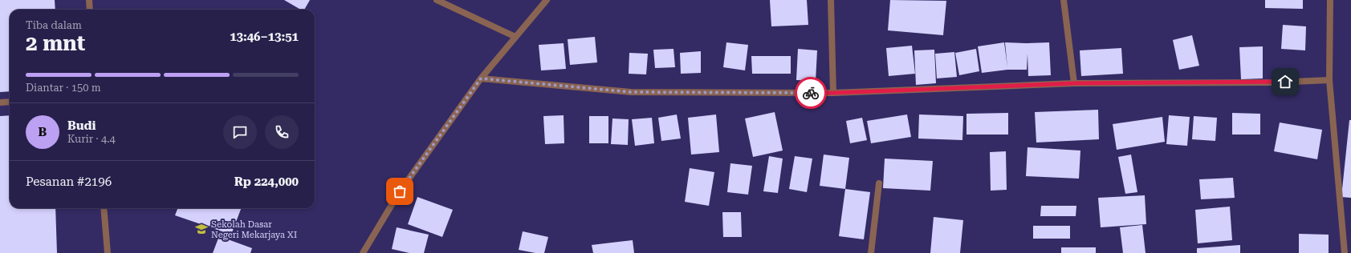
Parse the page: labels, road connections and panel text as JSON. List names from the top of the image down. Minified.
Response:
{"places":{"school or university":["Sekolah Dasar Negeri Mekarjaya XI"]},"page":{"heading":["2 mnt","Tiba dalam","13:46–13:51"],"panel":["Budi","Kurir · 4.4","Pesanan #2196","Rp 224,000"],"bar":"Diantar · 150 m","round":"B"}}
